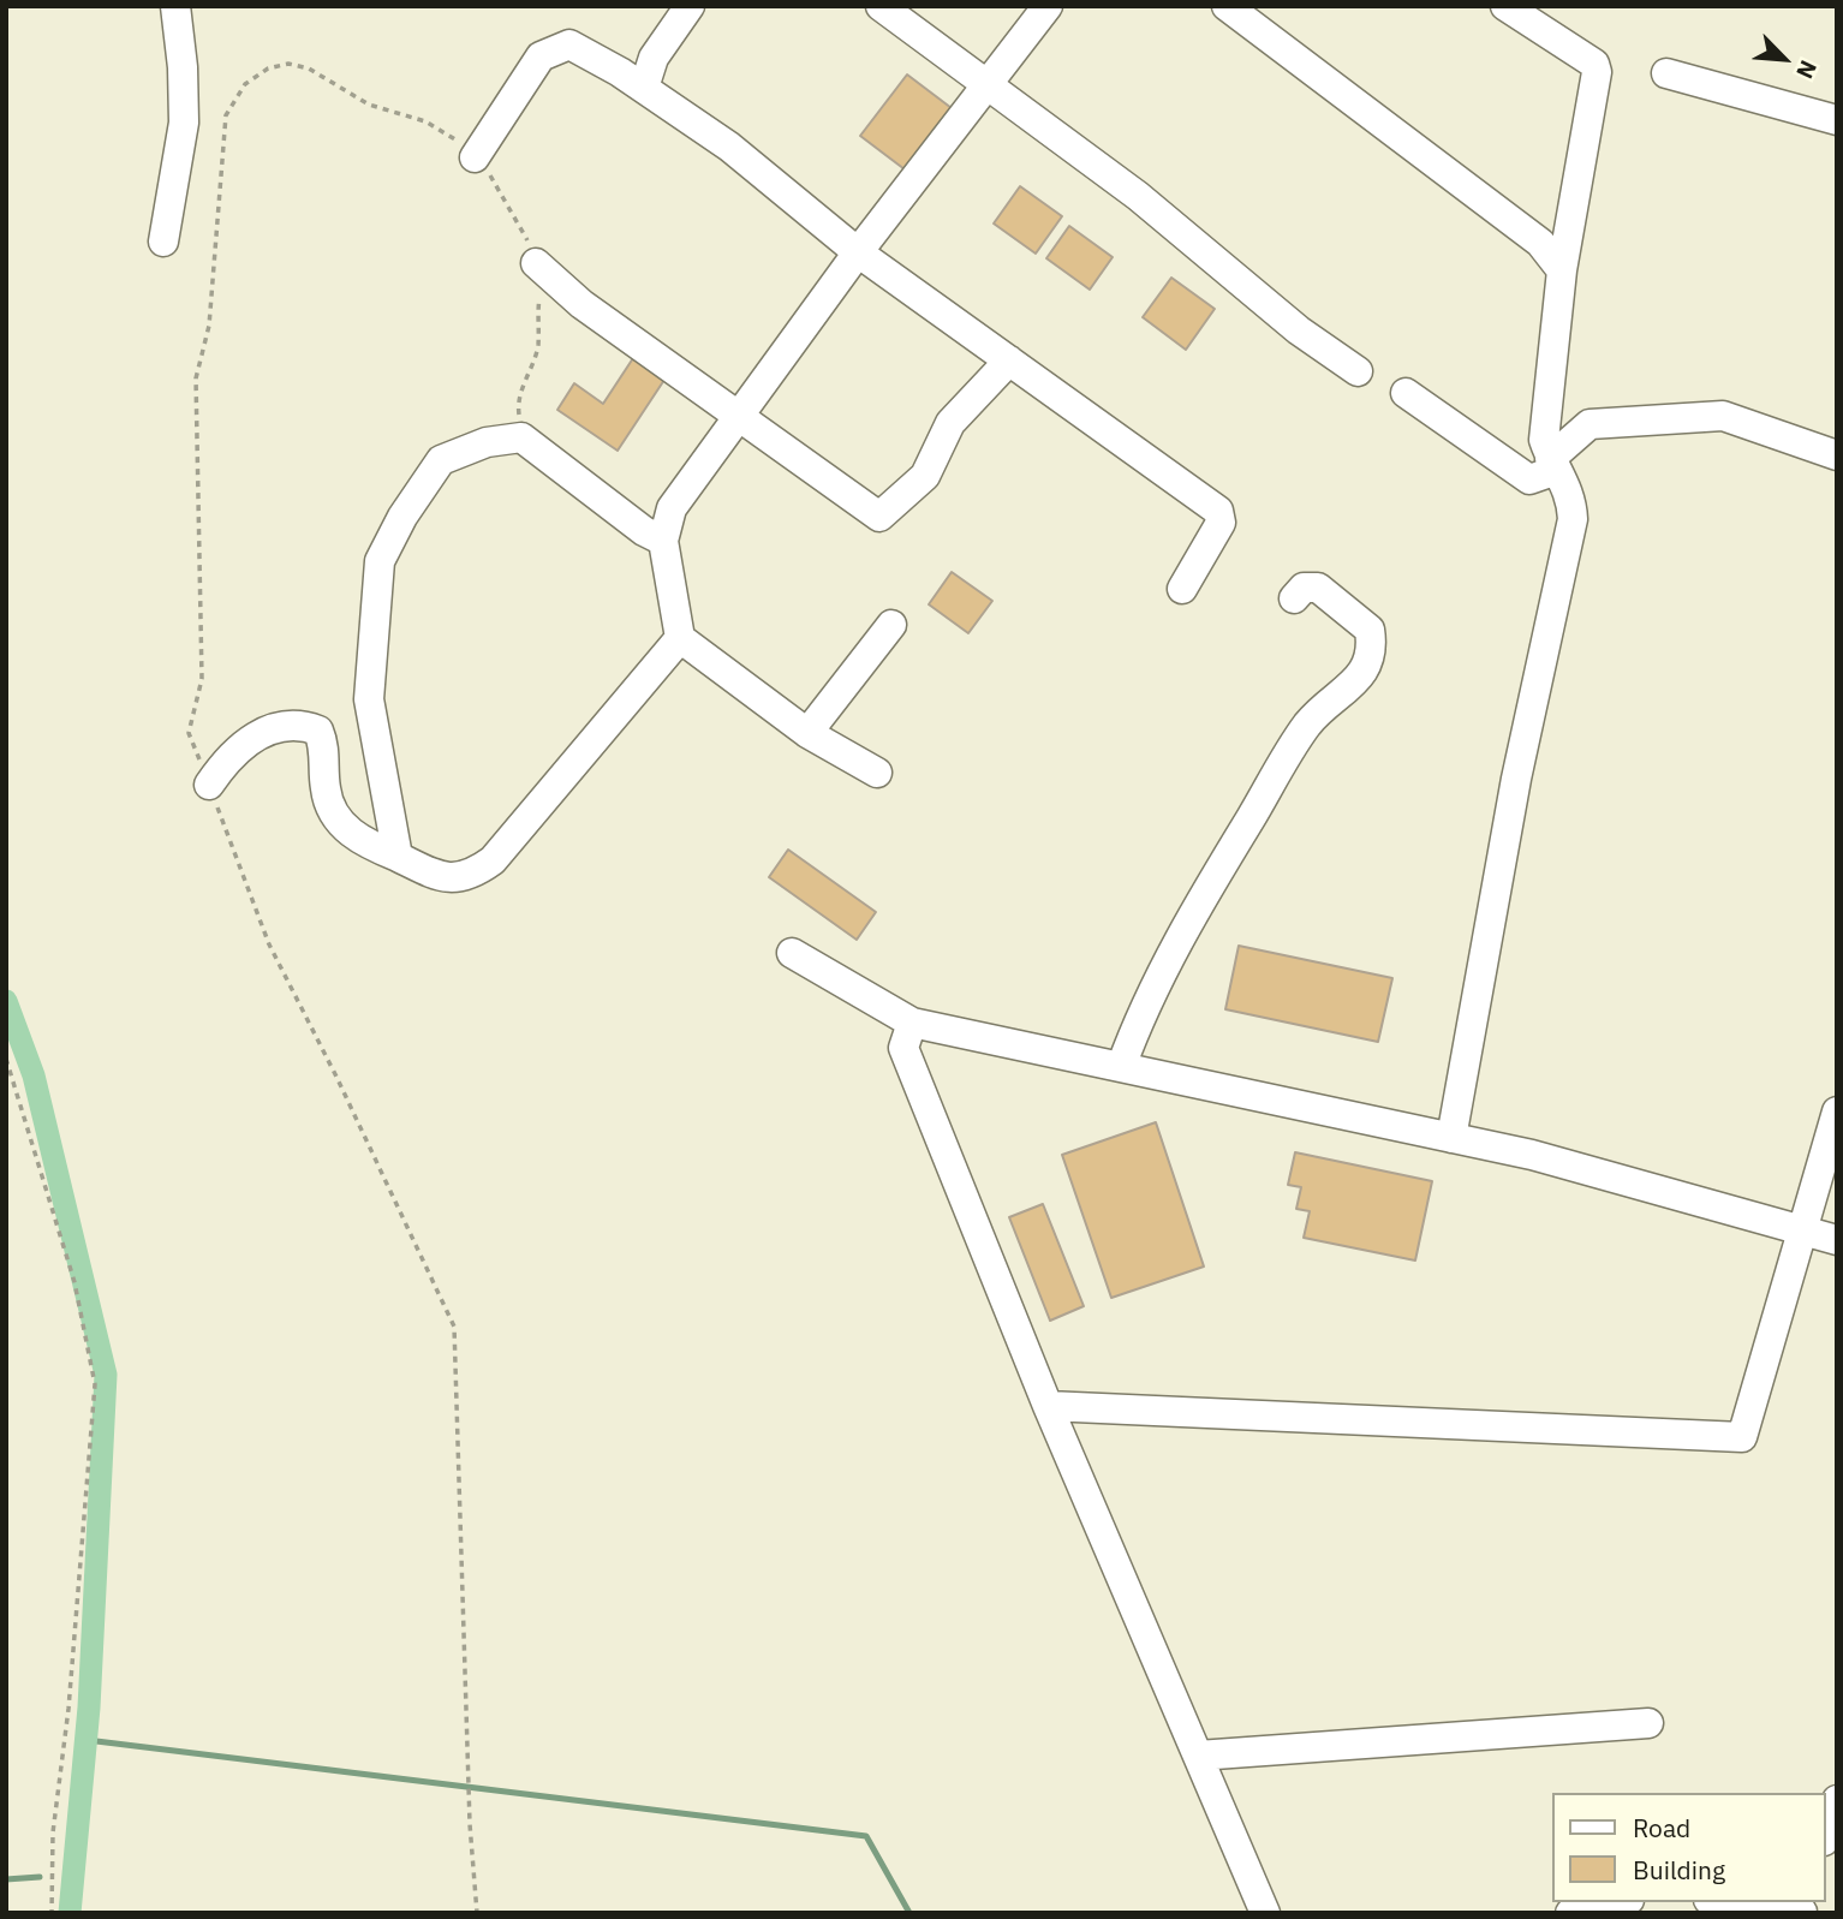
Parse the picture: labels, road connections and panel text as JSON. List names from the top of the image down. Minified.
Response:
{"legend":["Road","Building"],"north":"bottom right"}
